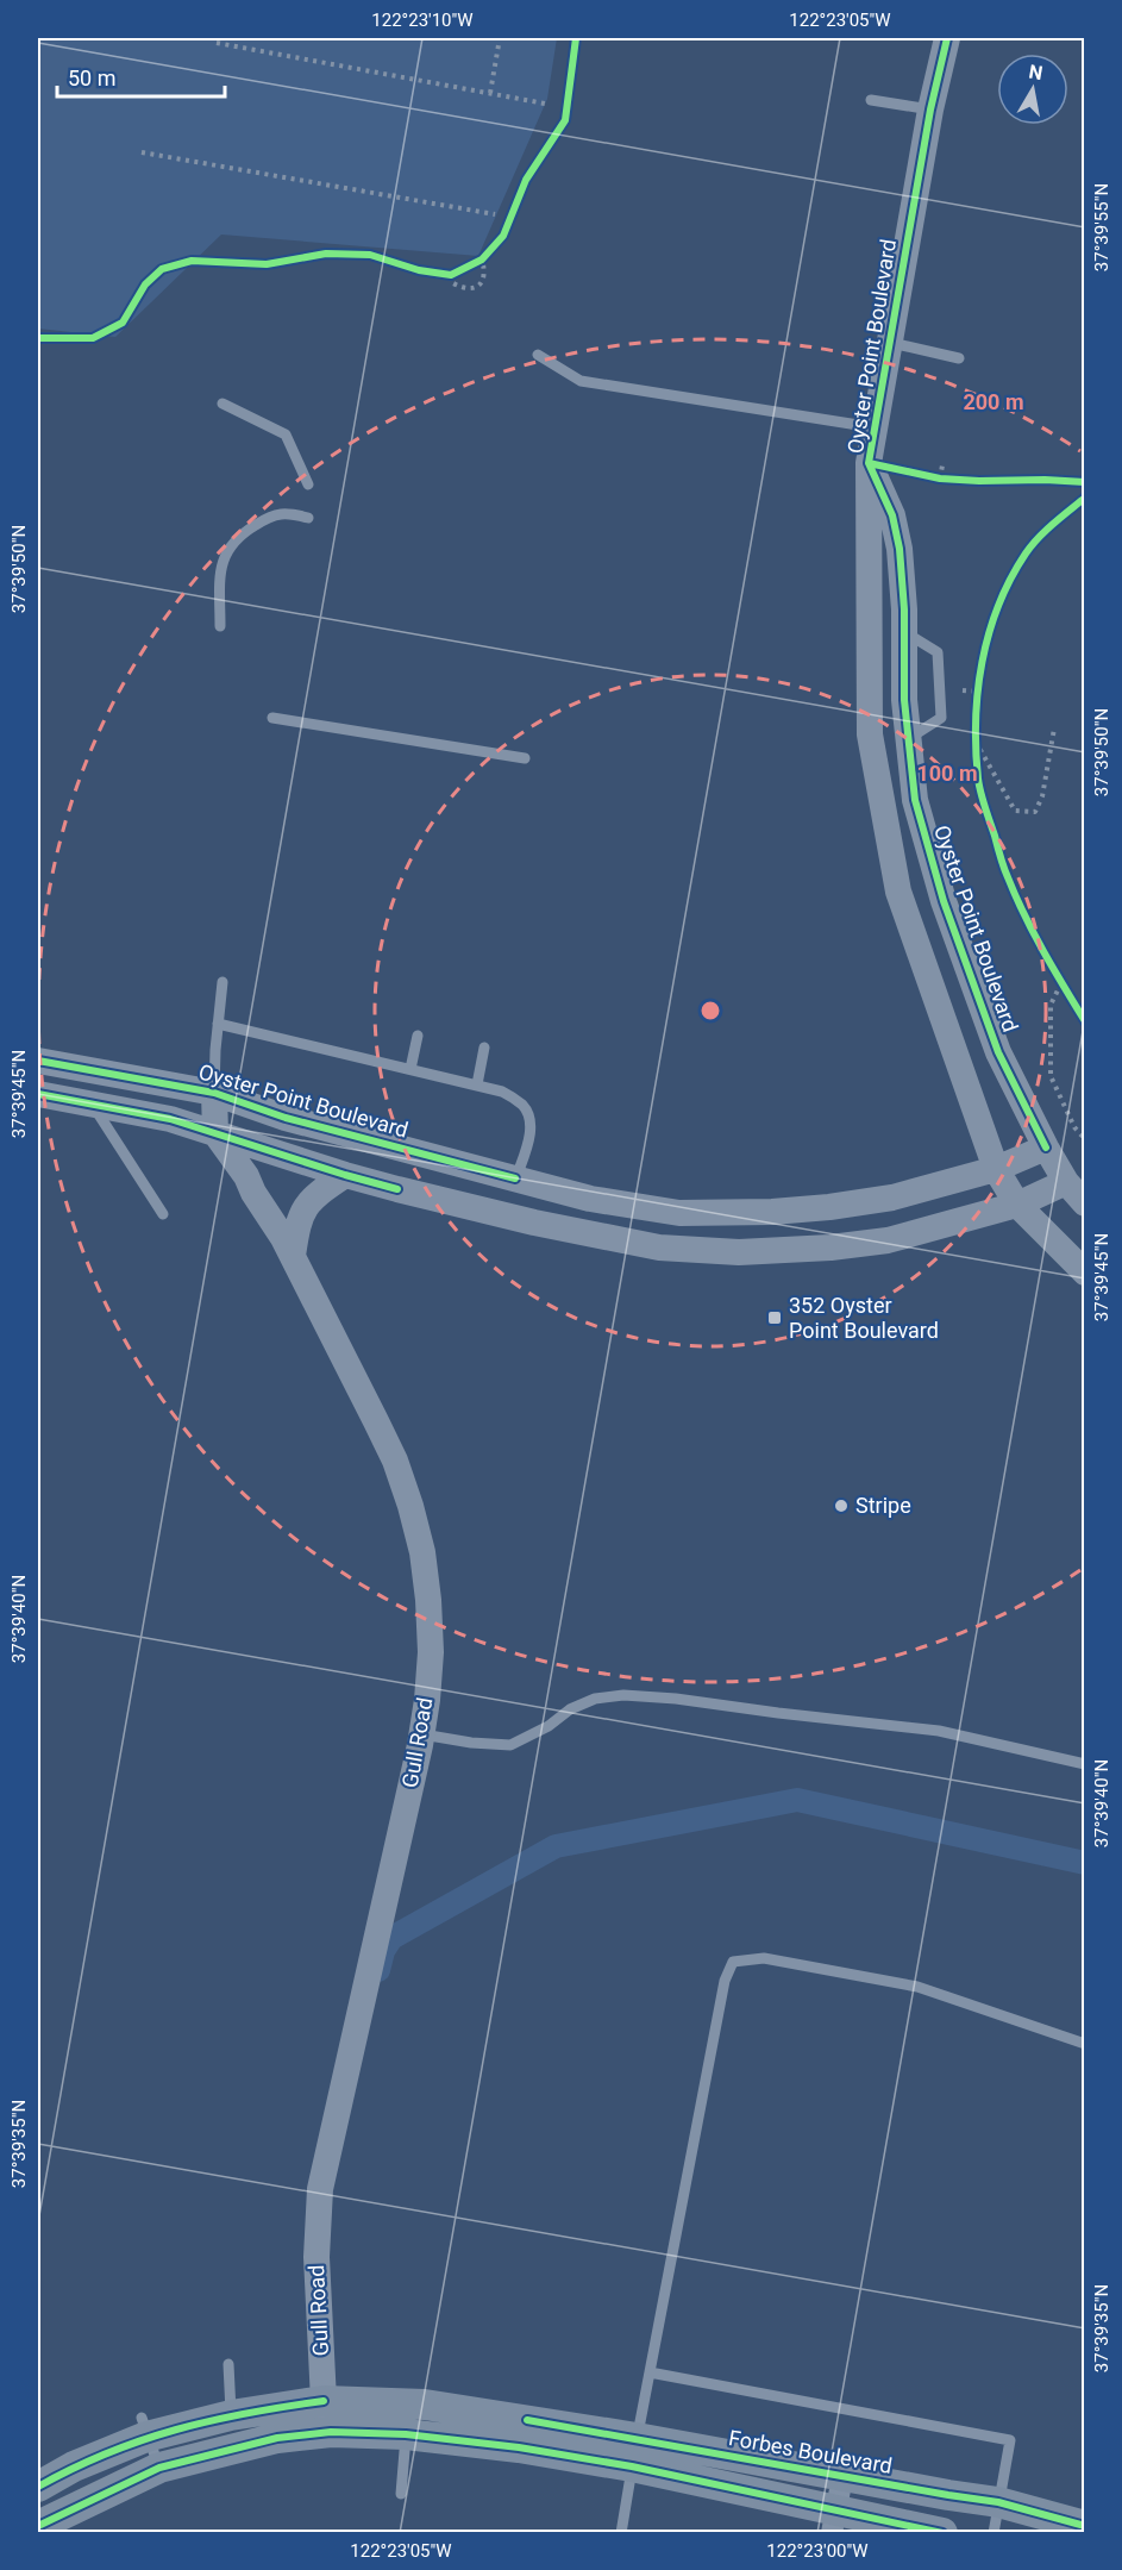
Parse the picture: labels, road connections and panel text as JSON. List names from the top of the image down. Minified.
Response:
{"streets":{"main road":["Forbes Boulevard"],"street":["Oyster Point Boulevard","Gull Road"]},"crossings":[["Gull Road","Forbes Boulevard"]],"places":{"transit":["352 Oyster Point Boulevard"],"other":["Stripe"]},"scale_bar":"50 m","north":"top","coordinates":["122°23'10\"W","122°23'05\"W","37°39'55\"N","37°39'50\"N","37°39'45\"N","37°39'40\"N","37°39'35\"N","122°23'00\"W"],"rings":["200 m","100 m"]}
